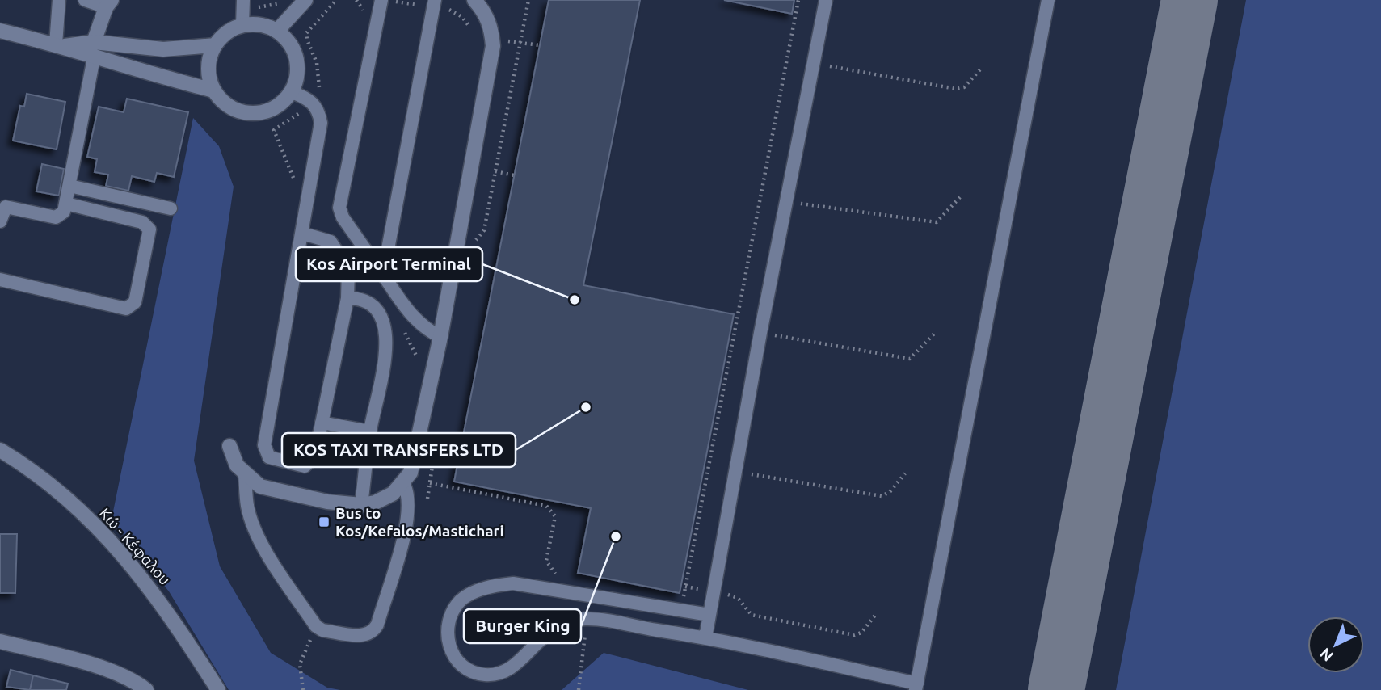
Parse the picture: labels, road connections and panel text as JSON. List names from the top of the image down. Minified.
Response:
{"streets":{"street":["Κώ - Κέφαλου"]},"places":{"other":["Kos Airport Terminal","KOS TAXI TRANSFERS LTD","Burger King"],"transit":["Bus to Kos/Kefalos/Mastichari"]},"north":"bottom left"}
